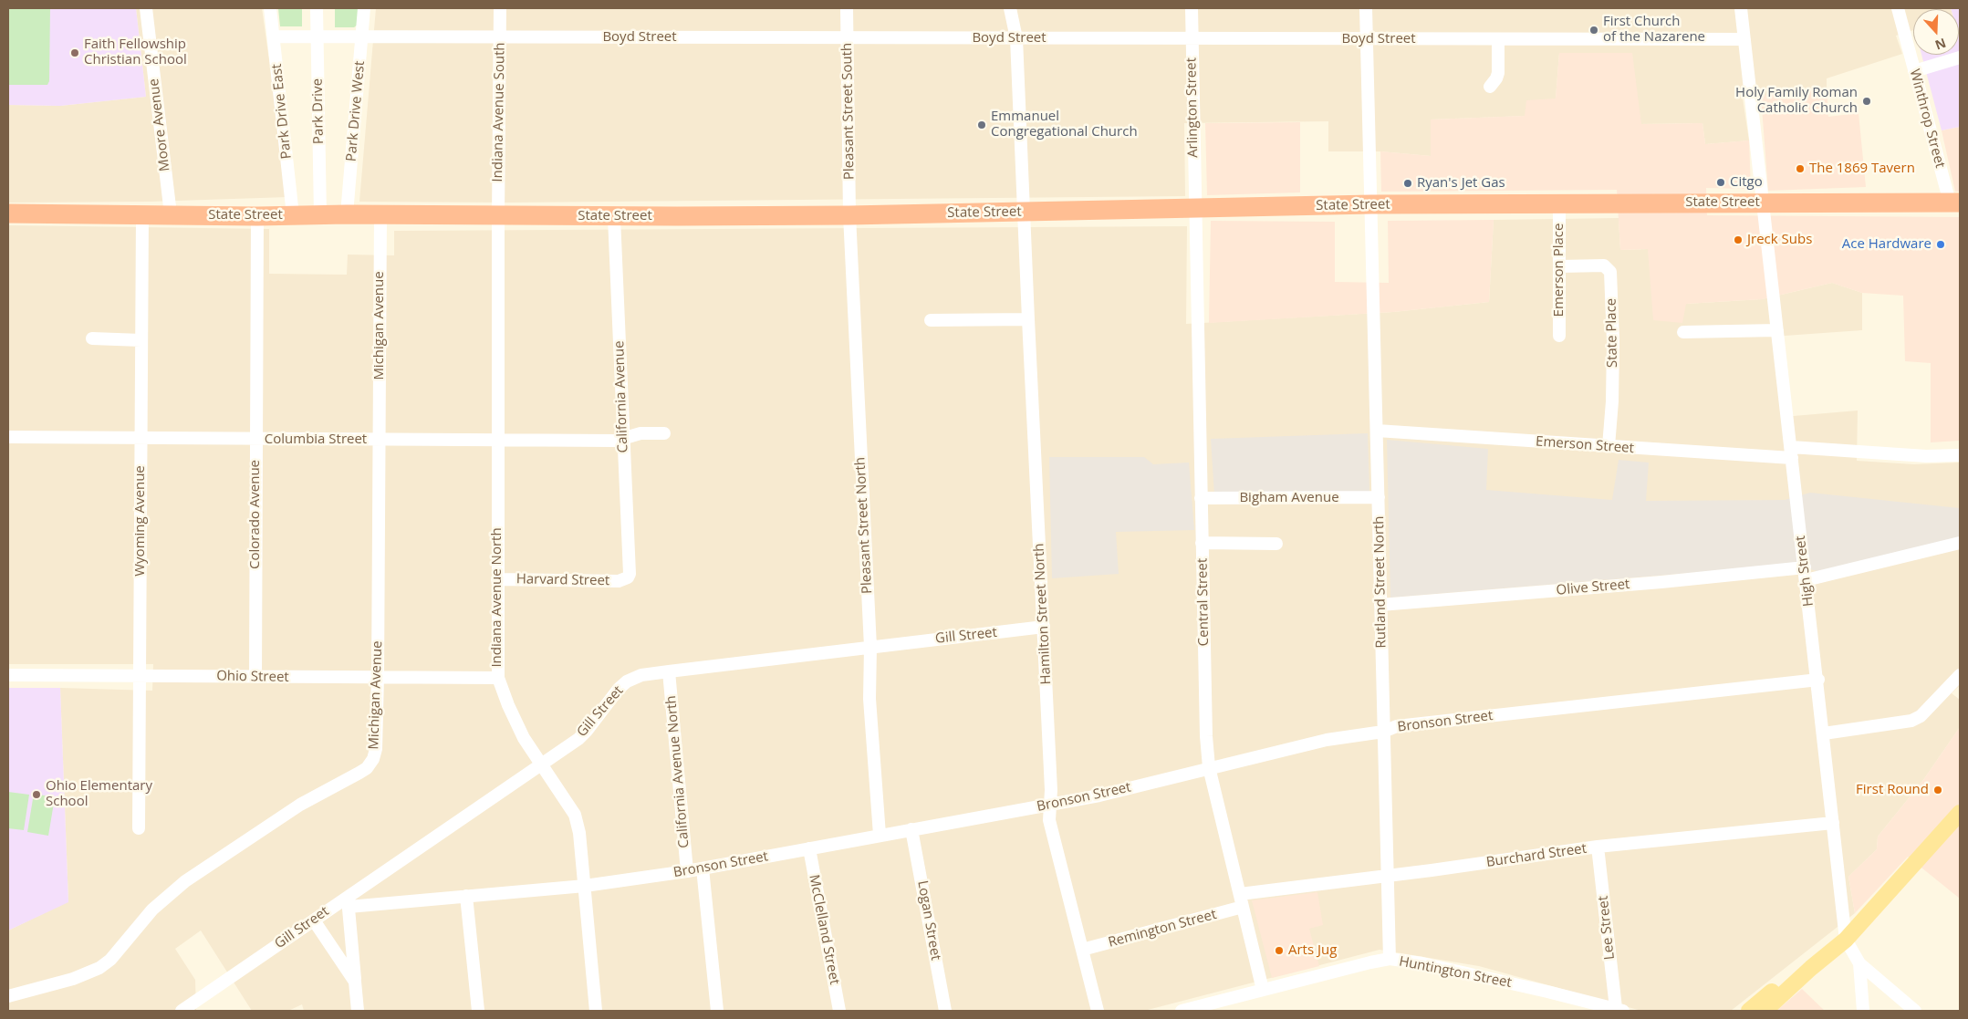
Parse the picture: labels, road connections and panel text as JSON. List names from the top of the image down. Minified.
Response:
{"streets":{"highway":["State Street"],"street":["Boyd Street","Arlington Street","Park Drive East","Park Drive","Park Drive West","Pleasant Street South","Indiana Avenue South","Winthrop Street","Moore Avenue","Emerson Place","Michigan Avenue","State Place","California Avenue","Columbia Street","Emerson Street","Bigham Avenue","Colorado Avenue","Wyoming Avenue","Pleasant Street North","High Street","Harvard Street","Rutland Street North","Olive Street","Indiana Avenue North","Central Street","Hamilton Street North","Gill Street","Ohio Street","Bronson Street","California Avenue North","Burchard Street","Logan Street","Lee Street","Remington Street","McClelland Street","Huntington Street"]},"crossings":[["Boyd Street","Arlington Street"],["Boyd Street","Park Drive East"],["Boyd Street","Park Drive"],["Boyd Street","Park Drive West"],["Boyd Street","Pleasant Street South"],["Boyd Street","Indiana Avenue South"],["Boyd Street","High Street"],["Boyd Street","Rutland Street North"],["Boyd Street","Hamilton Street North"],["Arlington Street","State Street"],["Arlington Street","Central Street"],["Park Drive East","State Street"],["Park Drive","State Street"],["Park Drive West","State Street"],["Pleasant Street South","State Street"],["Pleasant Street South","Pleasant Street North"],["Indiana Avenue South","State Street"],["Indiana Avenue South","Indiana Avenue North"],["Winthrop Street","State Street"],["Moore Avenue","State Street"],["State Street","Emerson Place"],["State Street","Michigan Avenue"],["State Street","California Avenue"],["State Street","Colorado Avenue"],["State Street","Wyoming Avenue"],["State Street","Pleasant Street North"],["State Street","High Street"],["State Street","Rutland Street North"],["State Street","Indiana Avenue North"],["State Street","Central Street"],["State Street","Hamilton Street North"],["Emerson Place","State Place"],["Michigan Avenue","Columbia Street"],["Michigan Avenue","Ohio Street"],["State Place","Emerson Street"],["California Avenue","Columbia Street"],["California Avenue","Harvard Street"],["Columbia Street","Colorado Avenue"],["Columbia Street","Wyoming Avenue"],["Columbia Street","Indiana Avenue North"],["Emerson Street","High Street"],["Emerson Street","Rutland Street North"],["Bigham Avenue","Rutland Street North"],["Bigham Avenue","Central Street"],["Colorado Avenue","Ohio Street"],["Wyoming Avenue","Ohio Street"],["Pleasant Street North","Gill Street"],["Pleasant Street North","Bronson Street"],["High Street","Olive Street"],["High Street","Bronson Street"],["High Street","Burchard Street"],["Harvard Street","Indiana Avenue North"],["Rutland Street North","Olive Street"],["Rutland Street North","Bronson Street"],["Rutland Street North","Burchard Street"],["Rutland Street North","Huntington Street"],["Indiana Avenue North","Gill Street"],["Indiana Avenue North","Ohio Street"],["Indiana Avenue North","Bronson Street"],["Central Street","Bronson Street"],["Central Street","Burchard Street"],["Central Street","Remington Street"],["Central Street","Huntington Street"],["Hamilton Street North","Gill Street"],["Hamilton Street North","Bronson Street"],["Hamilton Street North","Remington Street"],["Gill Street","Bronson Street"],["Gill Street","California Avenue North"],["Bronson Street","California Avenue North"],["Bronson Street","Logan Street"],["Bronson Street","McClelland Street"],["Burchard Street","Lee Street"],["Lee Street","Huntington Street"]],"places":["First Church of the Nazarene","Faith Fellowship Christian School","Holy Family Roman Catholic Church","Emmanuel Congregational Church","The 1869 Tavern","Citgo","Ryan's Jet Gas","Jreck Subs","Ace Hardware","First Round","Ohio Elementary School","Arts Jug"],"north":"bottom"}
